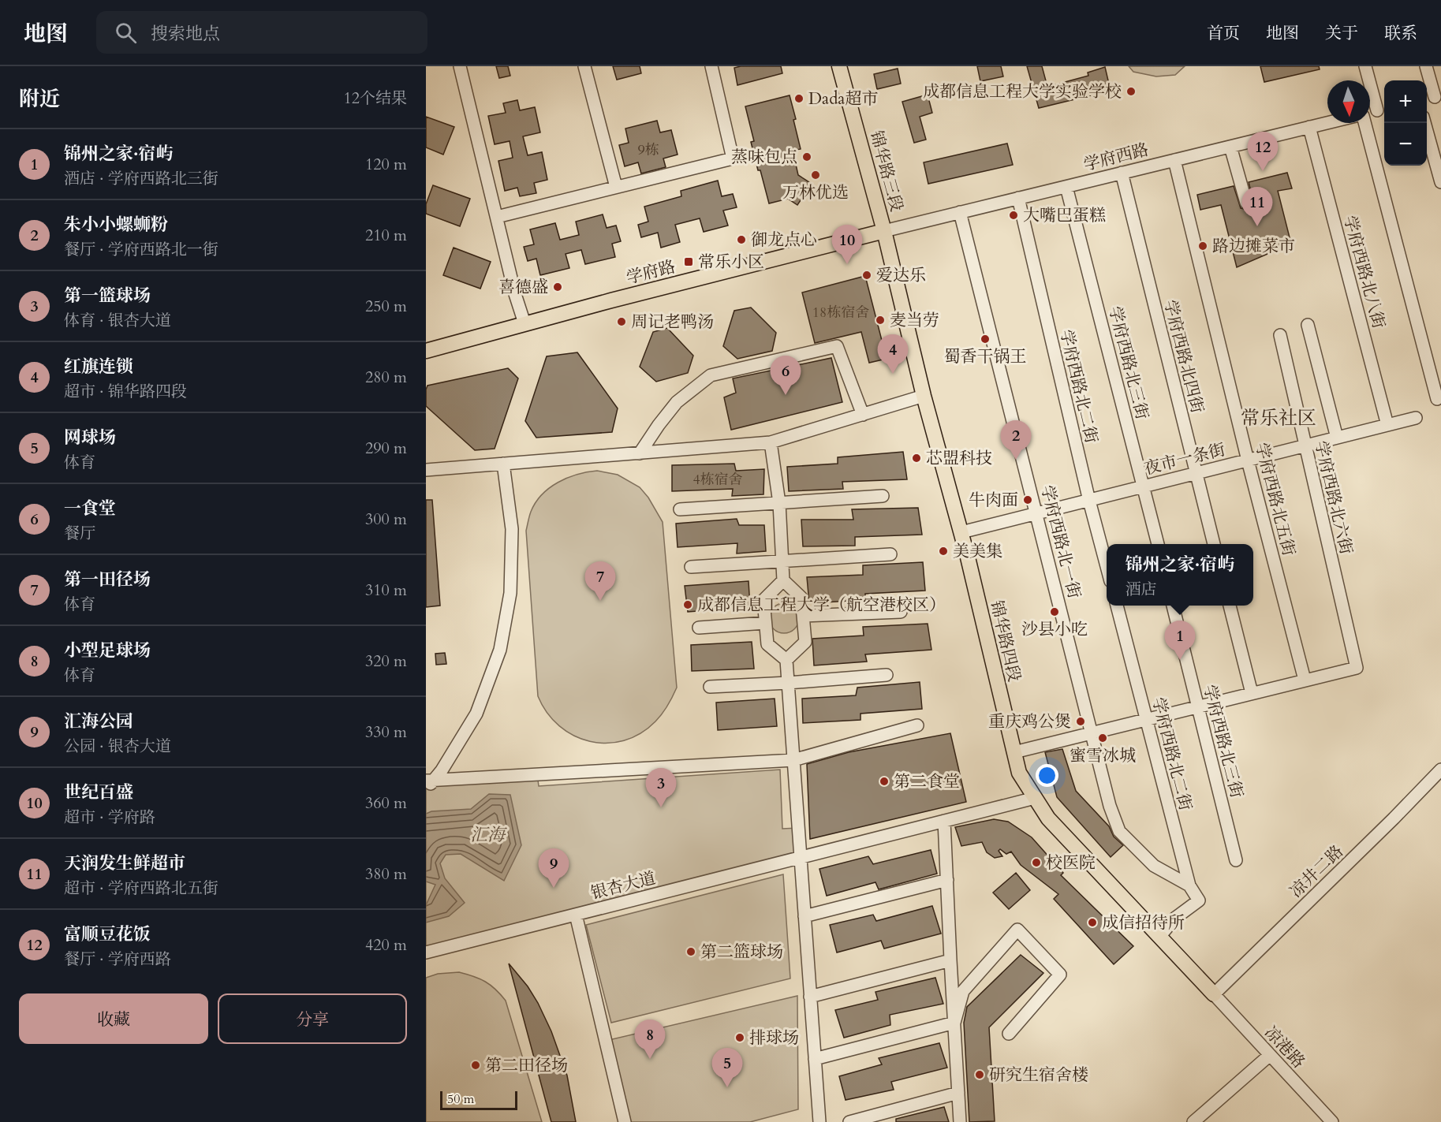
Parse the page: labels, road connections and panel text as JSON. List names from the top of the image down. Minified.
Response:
{"streets":{"main road":["锦华路三段","学府路","锦华路四段"],"street":["学府西路","学府西路北八街","学府西路北四街","学府西路北三街","学府西路北二街","夜市一条街","学府西路北六街","学府西路北五街","学府西路北一街","凉井二路","银杏大道","凉港路"]},"crossings":[["学府西路","锦华路三段"],["学府西路","学府路"],["学府西路","学府西路北八街"],["学府西路","学府西路北四街"],["学府西路","学府西路北三街"],["学府西路","学府西路北二街"],["学府西路","学府西路北五街"],["学府西路","学府西路北一街"],["学府西路","锦华路四段"],["锦华路三段","学府路"],["锦华路三段","锦华路四段"],["学府路","锦华路四段"],["学府西路北八街","夜市一条街"],["学府西路北四街","夜市一条街"],["学府西路北三街","夜市一条街"],["学府西路北二街","夜市一条街"],["学府西路北二街","学府西路北一街"],["学府西路北二街","锦华路四段"],["夜市一条街","学府西路北六街"],["夜市一条街","学府西路北五街"],["夜市一条街","学府西路北一街"],["夜市一条街","锦华路四段"],["学府西路北六街","学府西路北五街"],["锦华路四段","凉井二路"],["锦华路四段","银杏大道"],["锦华路四段","凉港路"],["凉井二路","凉港路"]],"districts":["常乐社区"],"water":["汇海"],"places":{"other":["成都信息工程大学实验学校","Dada超市","蒸味包点","万林优选","大嘴巴蛋糕","御龙点心","路边摊菜市","爱达乐","喜德盛","麦当劳","周记老鸭汤","蜀香干锅王","芯盟科技","牛肉面","美美集","成都信息工程大学（航空港校区）","沙县小吃","重庆鸡公煲","蜜雪冰城","第二食堂","校医院","成信招待所","第二篮球场","排球场","第二田径场","研究生宿舍楼"],"transit":["常乐小区"]},"house_numbers":["9栋","18栋宿舍","4栋宿舍"],"scale_bar":"50 m","north":"bottom","page":{"header":"地图","search":"搜索地点","nav":["首页","地图","关于","联系"],"heading":["附近","12个结果"],"map_buttons":["+","−"],"list":[{"mark":"1","name":"锦州之家·宿屿","note":"酒店 · 学府西路北三街","value":"120 m"},{"mark":"2","name":"朱小小螺蛳粉","note":"餐厅 · 学府西路北一街","value":"210 m"},{"mark":"3","name":"第一篮球场","note":"体育 · 银杏大道","value":"250 m"},{"mark":"4","name":"红旗连锁","note":"超市 · 锦华路四段","value":"280 m"},{"mark":"5","name":"网球场","note":"体育","value":"290 m"},{"mark":"6","name":"一食堂","note":"餐厅","value":"300 m"},{"mark":"7","name":"第一田径场","note":"体育","value":"310 m"},{"mark":"8","name":"小型足球场","note":"体育","value":"320 m"},{"mark":"9","name":"汇海公园","note":"公园 · 银杏大道","value":"330 m"},{"mark":"10","name":"世纪百盛","note":"超市 · 学府路","value":"360 m"},{"mark":"11","name":"天润发生鲜超市","note":"超市 · 学府西路北五街","value":"380 m"},{"mark":"12","name":"富顺豆花饭","note":"餐厅 · 学府西路","value":"420 m"}],"pins":["12","11","10","4","6","2","7","1","3","9","8","5"],"popup":["锦州之家·宿屿","酒店"],"buttons":["收藏","分享"],"scale":"50 m"}}
